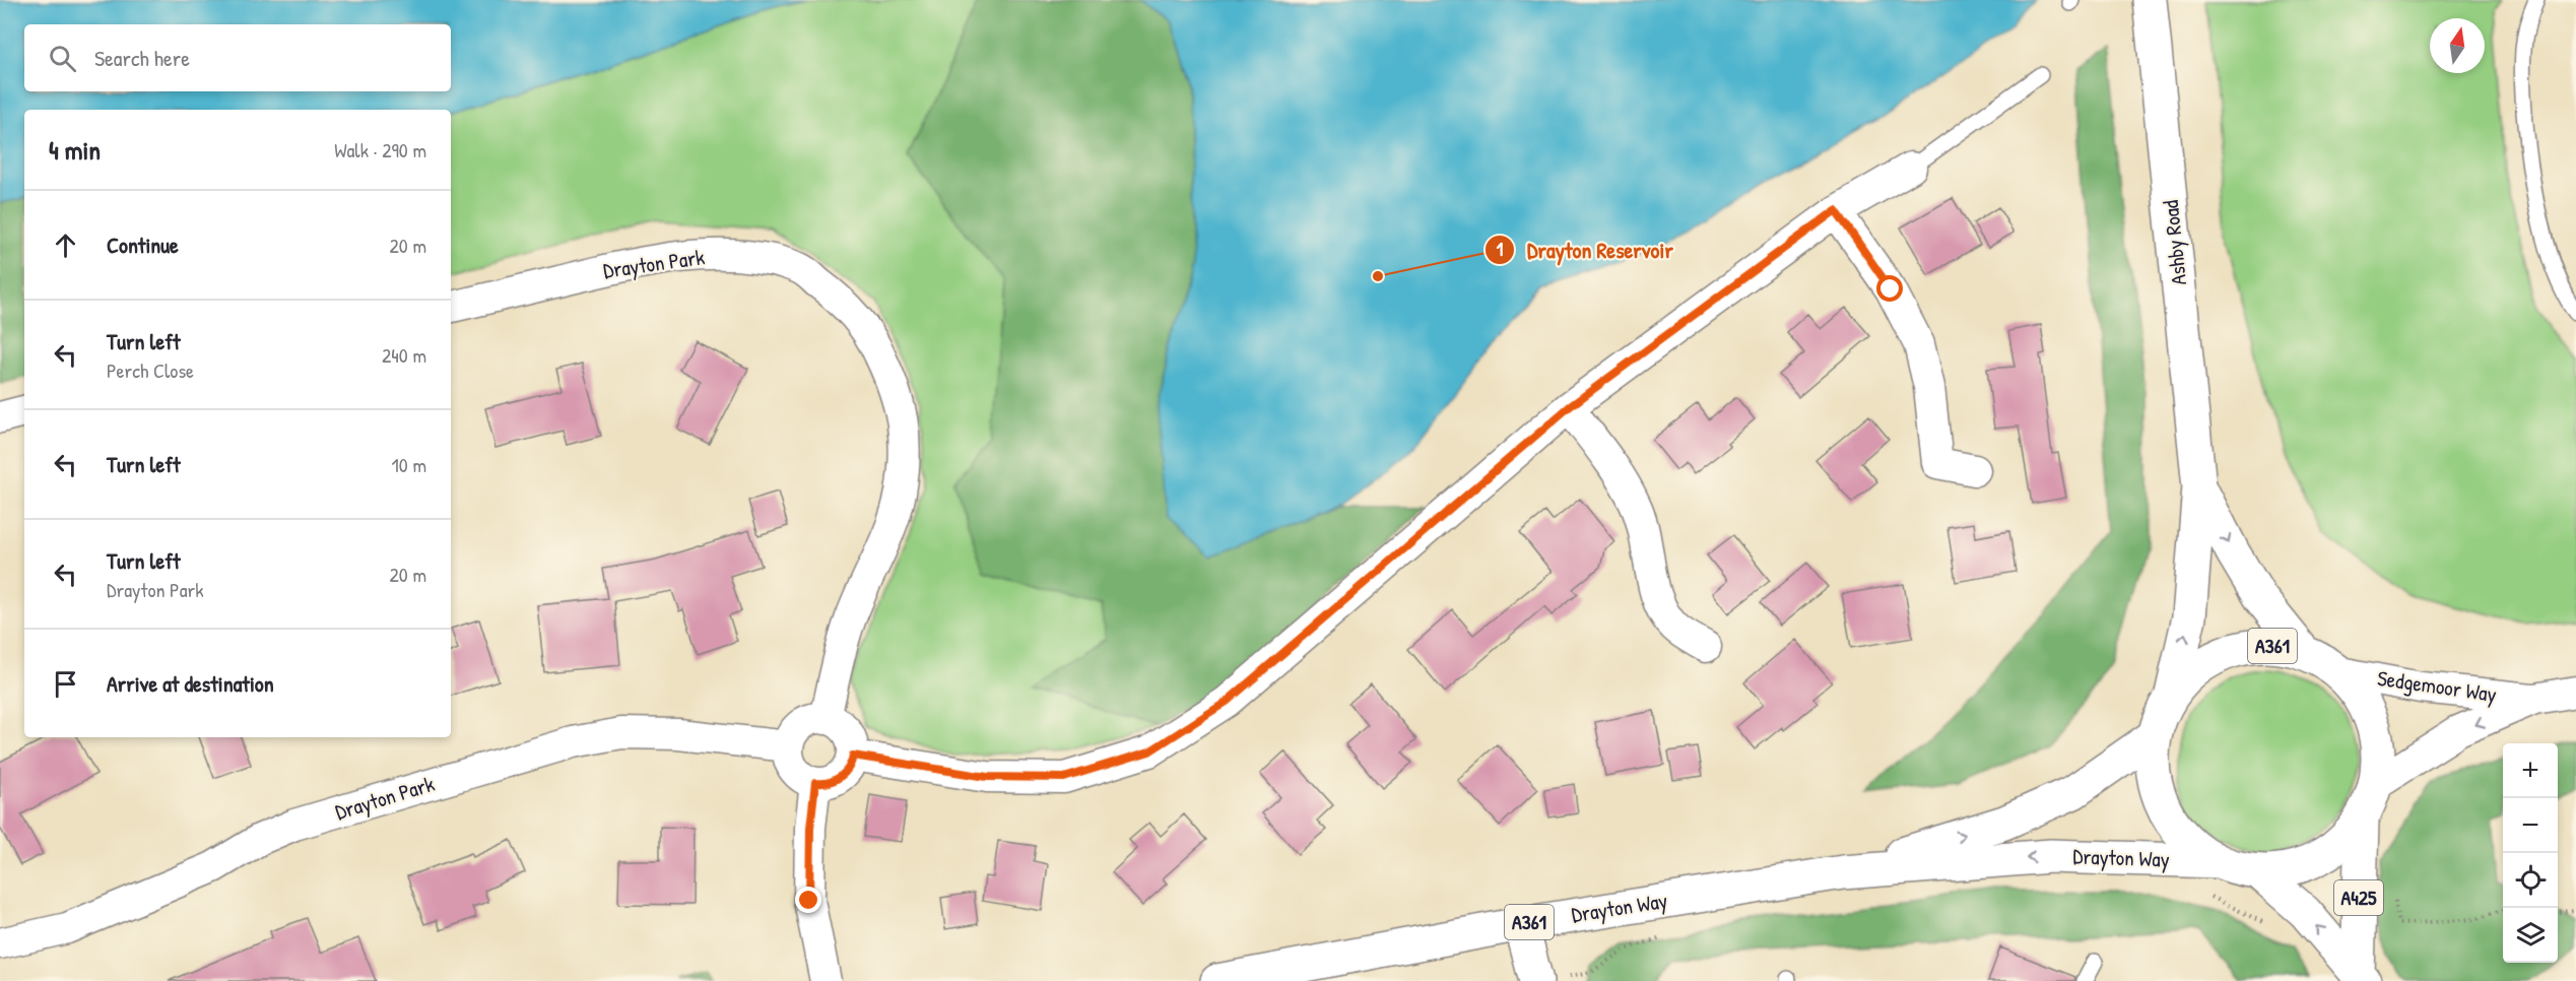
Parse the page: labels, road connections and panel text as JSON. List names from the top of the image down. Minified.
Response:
{"streets":{"main road":["Ashby Road","A361","Drayton Way","A425"],"street":["Drayton Park","Sedgemoor Way"]},"crossings":[["Ashby Road","A361"],["A361","Sedgemoor Way"],["A361","Drayton Way"],["A361","A425"]],"one_way":["Sedgemoor Way"],"places":["Drayton Reservoir"],"north":"top","page":{"search":"Search here","heading":["4 min","Walk · 290 m"],"list":[["Continue","20 m"],["Turn left","Perch Close","240 m"],["Turn left","10 m"],["Turn left","Drayton Park","20 m"],"Arrive at destination"],"map_buttons":["+","−"]}}
